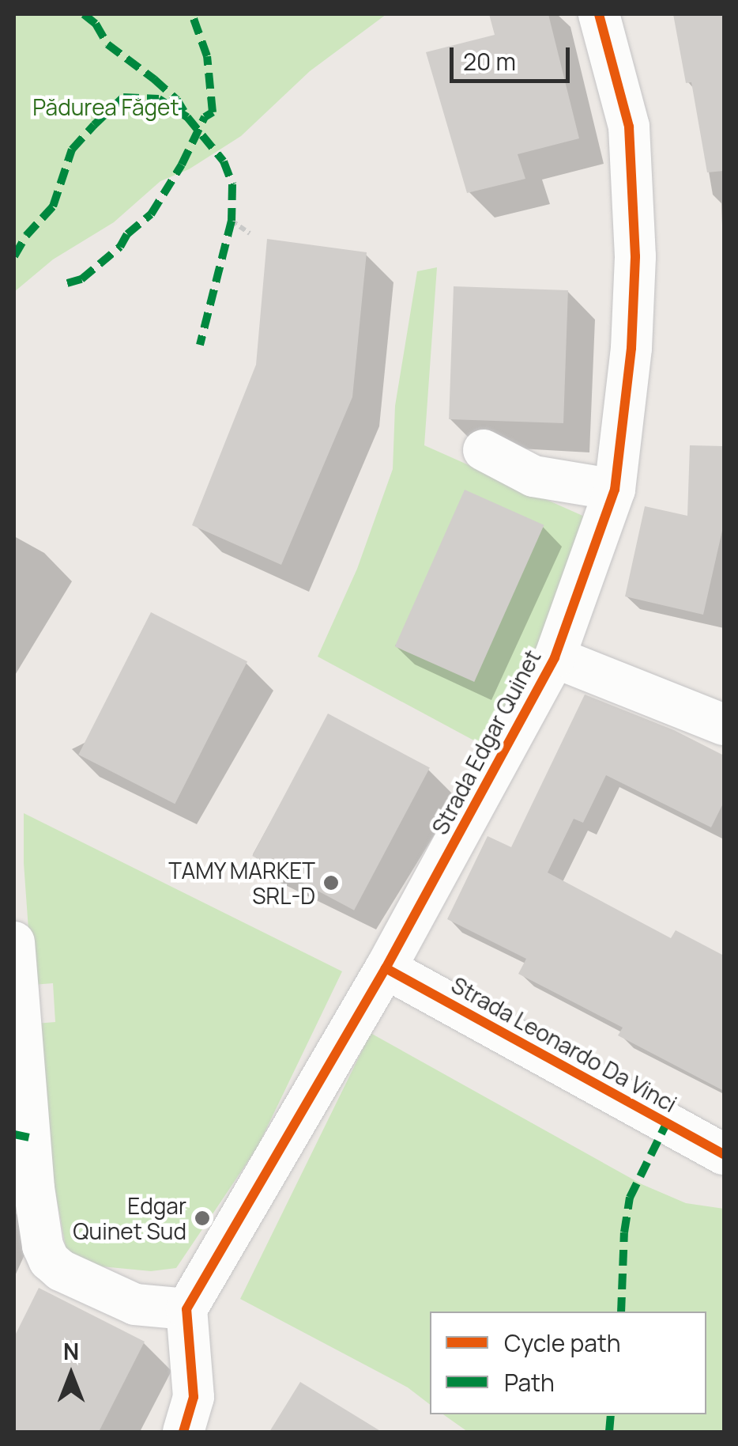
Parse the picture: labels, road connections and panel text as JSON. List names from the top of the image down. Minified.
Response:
{"streets":{"street":["Strada Edgar Quinet","Strada Leonardo Da Vinci"]},"crossings":[["Strada Edgar Quinet","Strada Leonardo Da Vinci"]],"parks":["Pădurea Făget"],"places":["TAMY MARKET SRL-D","Edgar Quinet Sud"],"legend":["Cycle path","Path"],"scale_bar":"20 m","north":"top"}
